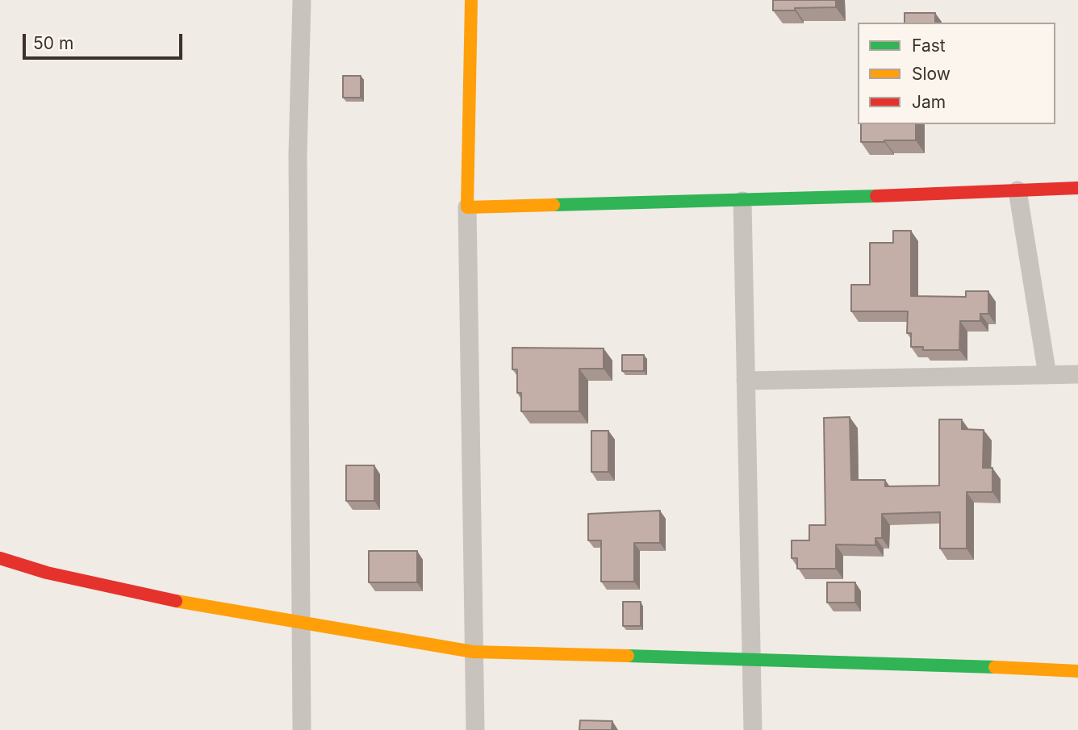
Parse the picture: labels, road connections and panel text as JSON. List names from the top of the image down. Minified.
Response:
{"legend":["Fast","Slow","Jam"],"scale_bar":"50 m"}
